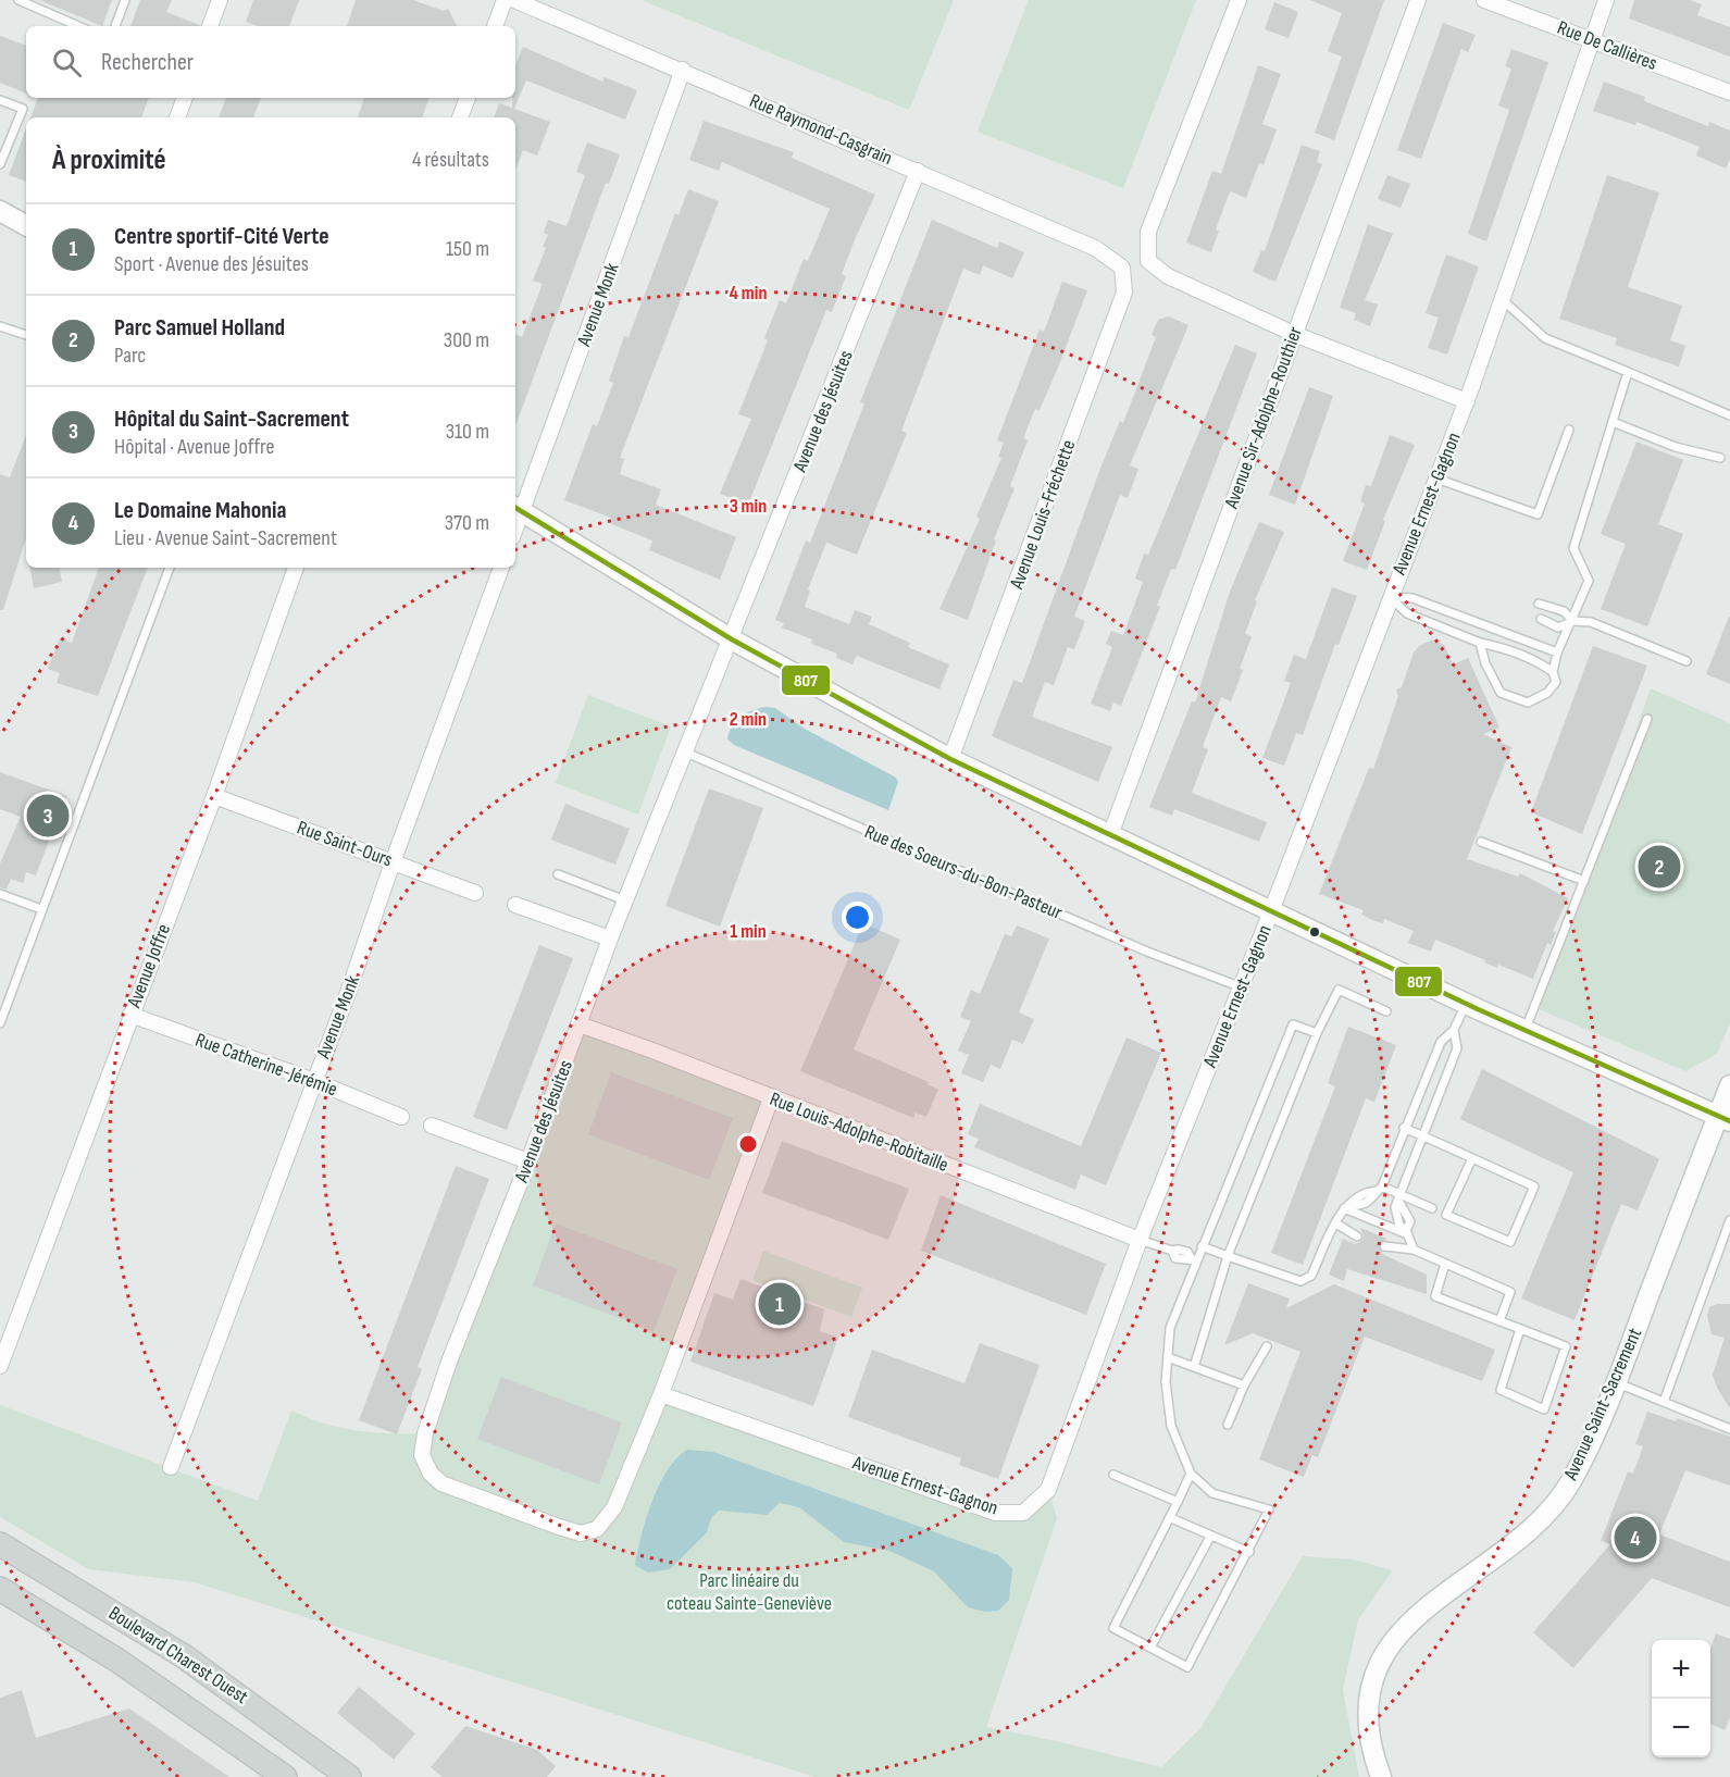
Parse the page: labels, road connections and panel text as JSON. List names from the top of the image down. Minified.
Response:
{"streets":{"main road":["Avenue Saint-Sacrement","Boulevard Charest Ouest"],"street":["Rue De Callières","Rue Raymond-Casgrain","Avenue Monk","Avenue des Jésuites","Avenue Sir-Adolphe-Routhier","Avenue Ernest-Gagnon","Avenue Louis-Fréchette","Rue Saint-Ours","Avenue Joffre","Rue Catherine-Jérémie","Rue Louis-Adolphe-Robitaille"],"lane":["Rue des Soeurs-du-Bon-Pasteur"]},"crossings":[["Rue De Callières","Avenue Ernest-Gagnon"],["Rue Raymond-Casgrain","Avenue Monk"],["Rue Raymond-Casgrain","Avenue des Jésuites"],["Rue Raymond-Casgrain","Avenue Louis-Fréchette"],["Avenue Monk","Rue Saint-Ours"],["Avenue Monk","Rue Catherine-Jérémie"],["Avenue des Jésuites","Avenue Ernest-Gagnon"],["Avenue des Jésuites","Rue des Soeurs-du-Bon-Pasteur"],["Avenue des Jésuites","Rue Louis-Adolphe-Robitaille"],["Avenue Ernest-Gagnon","Rue des Soeurs-du-Bon-Pasteur"],["Avenue Ernest-Gagnon","Rue Louis-Adolphe-Robitaille"],["Rue Saint-Ours","Avenue Joffre"],["Avenue Joffre","Rue Catherine-Jérémie"]],"parks":["Parc linéaire du coteau Sainte-Geneviève"],"lines":["transit line 807"],"page":{"search":"Rechercher","heading":["À proximité","4 résultats"],"list":[{"mark":"1","name":"Centre sportif-Cité Verte","note":"Sport · Avenue des Jésuites","value":"150 m"},{"mark":"2","name":"Parc Samuel Holland","note":"Parc","value":"300 m"},{"mark":"3","name":"Hôpital du Saint-Sacrement","note":"Hôpital · Avenue Joffre","value":"310 m"},{"mark":"4","name":"Le Domaine Mahonia","note":"Lieu · Avenue Saint-Sacrement","value":"370 m"}],"pins":["3","2","1","4"],"map_buttons":["+","−"]},"rings":["4 min","3 min","2 min","1 min"]}
